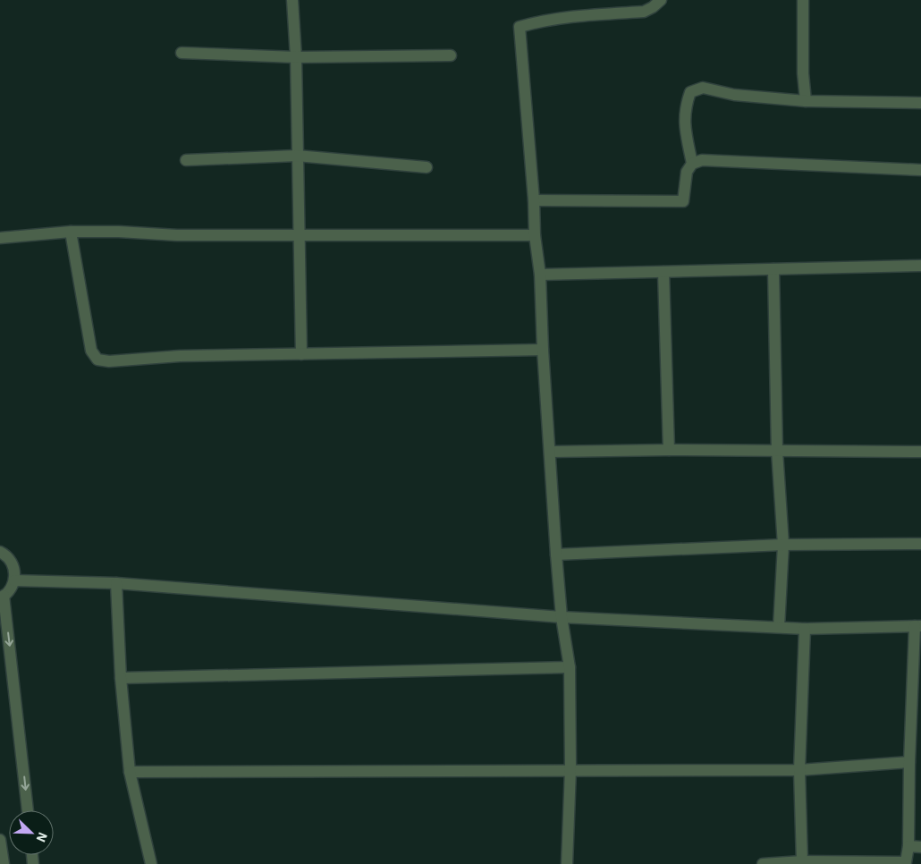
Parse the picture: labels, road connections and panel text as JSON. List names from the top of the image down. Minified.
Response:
{"north":"bottom right"}
